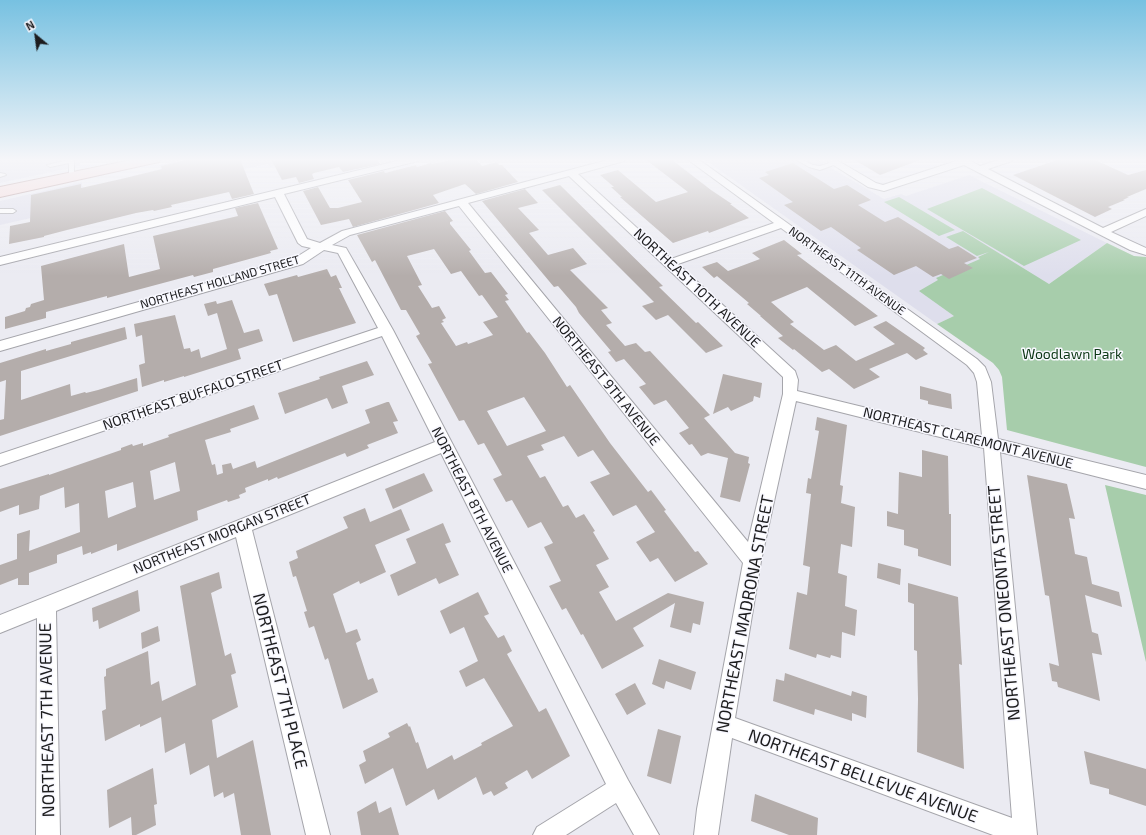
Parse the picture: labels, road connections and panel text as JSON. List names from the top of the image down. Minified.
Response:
{"streets":{"street":["NORTHEAST 11TH AVENUE","NORTHEAST HOLLAND STREET","NORTHEAST 10TH AVENUE","NORTHEAST 9TH AVENUE","NORTHEAST BUFFALO STREET","NORTHEAST CLAREMONT AVENUE","NORTHEAST 8TH AVENUE","NORTHEAST MORGAN STREET","NORTHEAST ONEONTA STREET","NORTHEAST MADRONA STREET","NORTHEAST 7TH PLACE","NORTHEAST 7TH AVENUE","NORTHEAST BELLEVUE AVENUE"]},"crossings":[["NORTHEAST 11TH AVENUE","NORTHEAST ONEONTA STREET"],["NORTHEAST HOLLAND STREET","NORTHEAST 9TH AVENUE"],["NORTHEAST HOLLAND STREET","NORTHEAST 8TH AVENUE"],["NORTHEAST 10TH AVENUE","NORTHEAST CLAREMONT AVENUE"],["NORTHEAST 10TH AVENUE","NORTHEAST MADRONA STREET"],["NORTHEAST 9TH AVENUE","NORTHEAST MADRONA STREET"],["NORTHEAST BUFFALO STREET","NORTHEAST 8TH AVENUE"],["NORTHEAST CLAREMONT AVENUE","NORTHEAST ONEONTA STREET"],["NORTHEAST CLAREMONT AVENUE","NORTHEAST MADRONA STREET"],["NORTHEAST 8TH AVENUE","NORTHEAST MORGAN STREET"],["NORTHEAST MORGAN STREET","NORTHEAST 7TH PLACE"],["NORTHEAST MORGAN STREET","NORTHEAST 7TH AVENUE"],["NORTHEAST ONEONTA STREET","NORTHEAST BELLEVUE AVENUE"],["NORTHEAST MADRONA STREET","NORTHEAST BELLEVUE AVENUE"]],"parks":["Woodlawn Park"],"north":"top left"}
